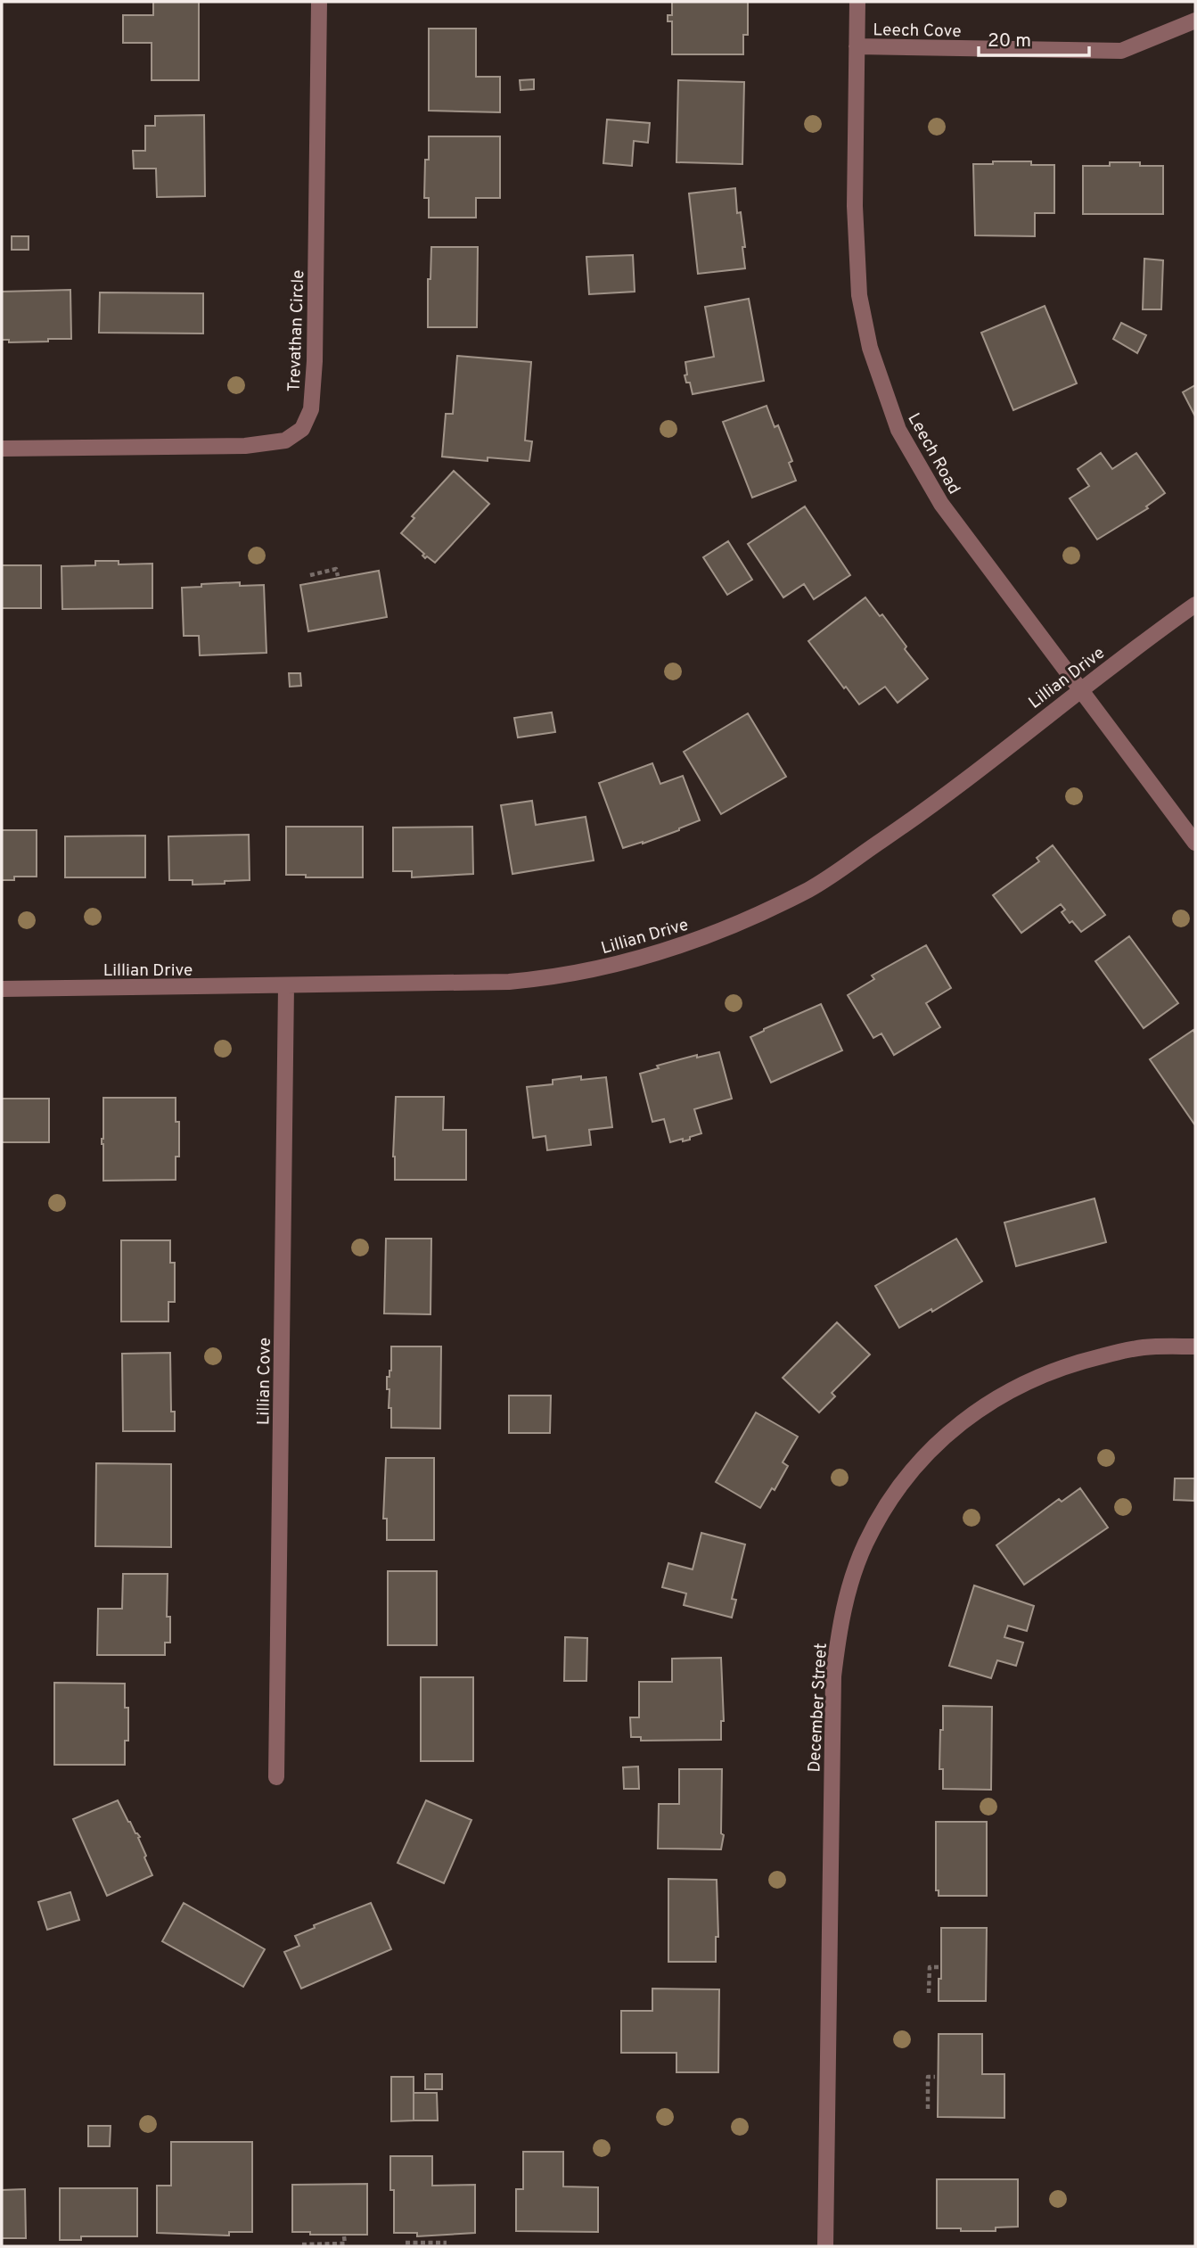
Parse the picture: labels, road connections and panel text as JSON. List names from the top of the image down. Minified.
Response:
{"streets":{"street":["Leech Cove","Trevathan Circle","Leech Road","Lillian Drive","Lillian Cove","December Street"]},"crossings":[["Leech Cove","Leech Road"],["Leech Road","Lillian Drive"],["Lillian Drive","Lillian Cove"]],"scale_bar":"20 m"}
